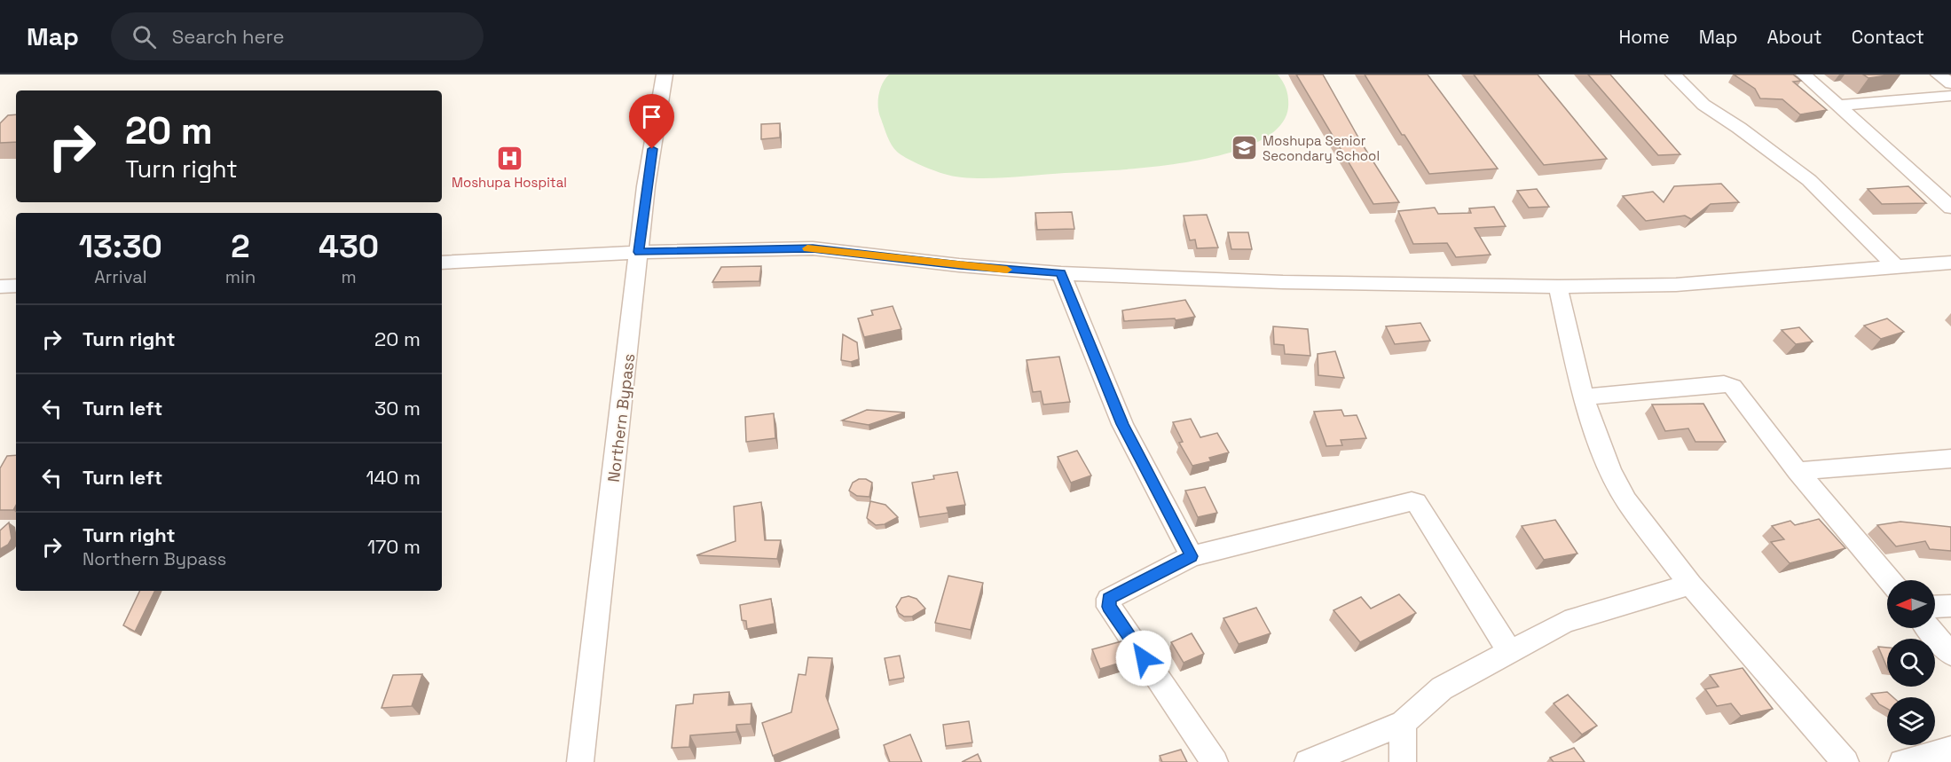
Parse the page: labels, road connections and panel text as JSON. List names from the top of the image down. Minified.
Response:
{"streets":{"street":["Northern Bypass"]},"places":{"school or university":["Moshupa Senior Secondary School"],"hospital":["Moshupa Hospital"]},"north":"left","page":{"header":"Map","search":"Search here","nav":["Home","Map","About","Contact"],"turn":["20 m","Turn right"],"eta":["13:30","Arrival","2","min","430","m"],"list":[{"name":"Turn right","value":"20 m"},{"name":"Turn left","value":"30 m"},{"name":"Turn left","value":"140 m"},{"name":"Turn right","note":"Northern Bypass","value":"170 m"}]}}
